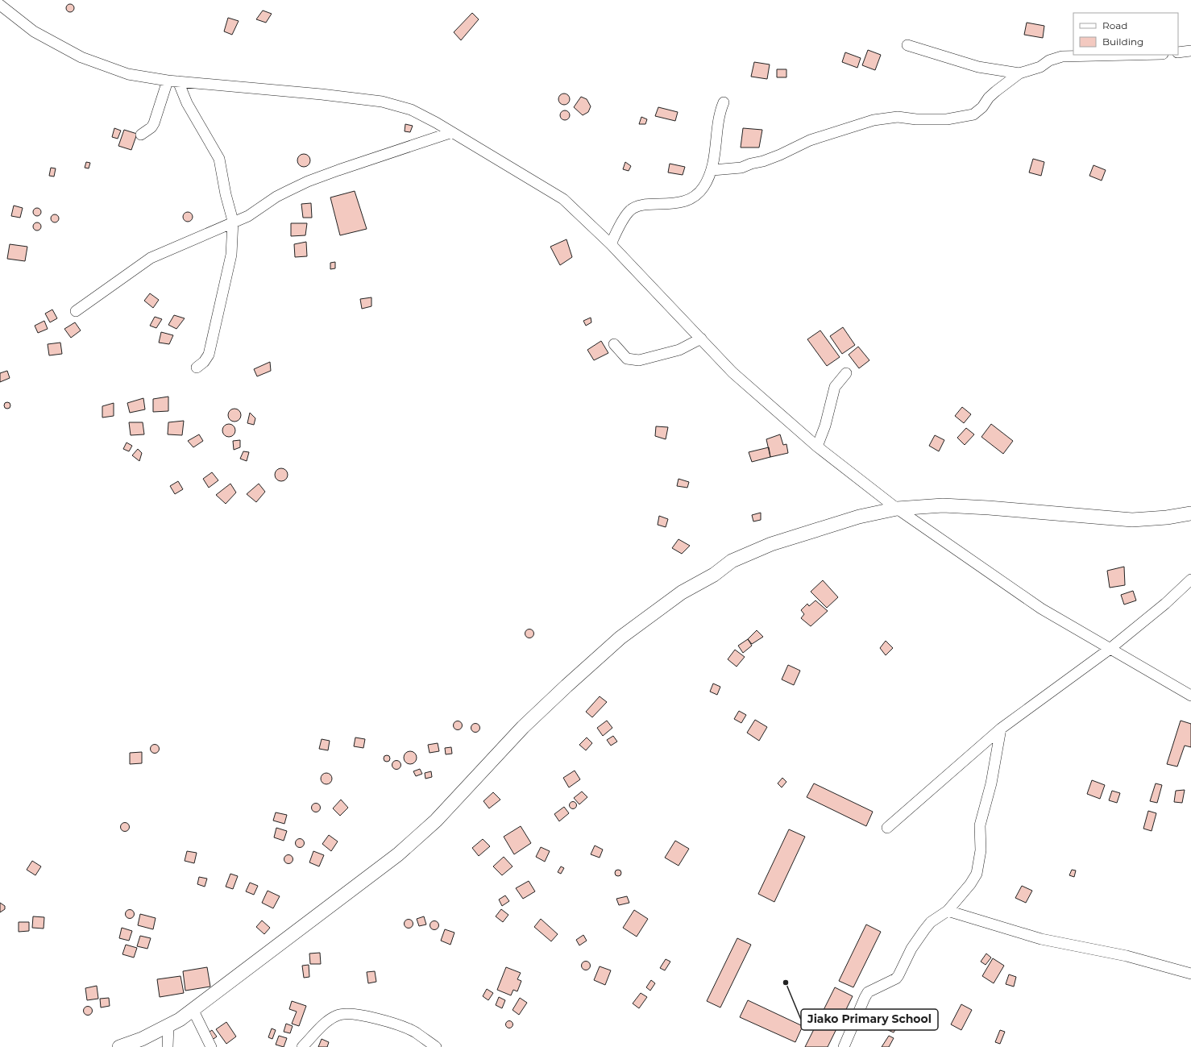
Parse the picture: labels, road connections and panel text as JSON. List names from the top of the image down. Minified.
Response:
{"places":["Jiako Primary School"],"legend":["Road","Building"]}
